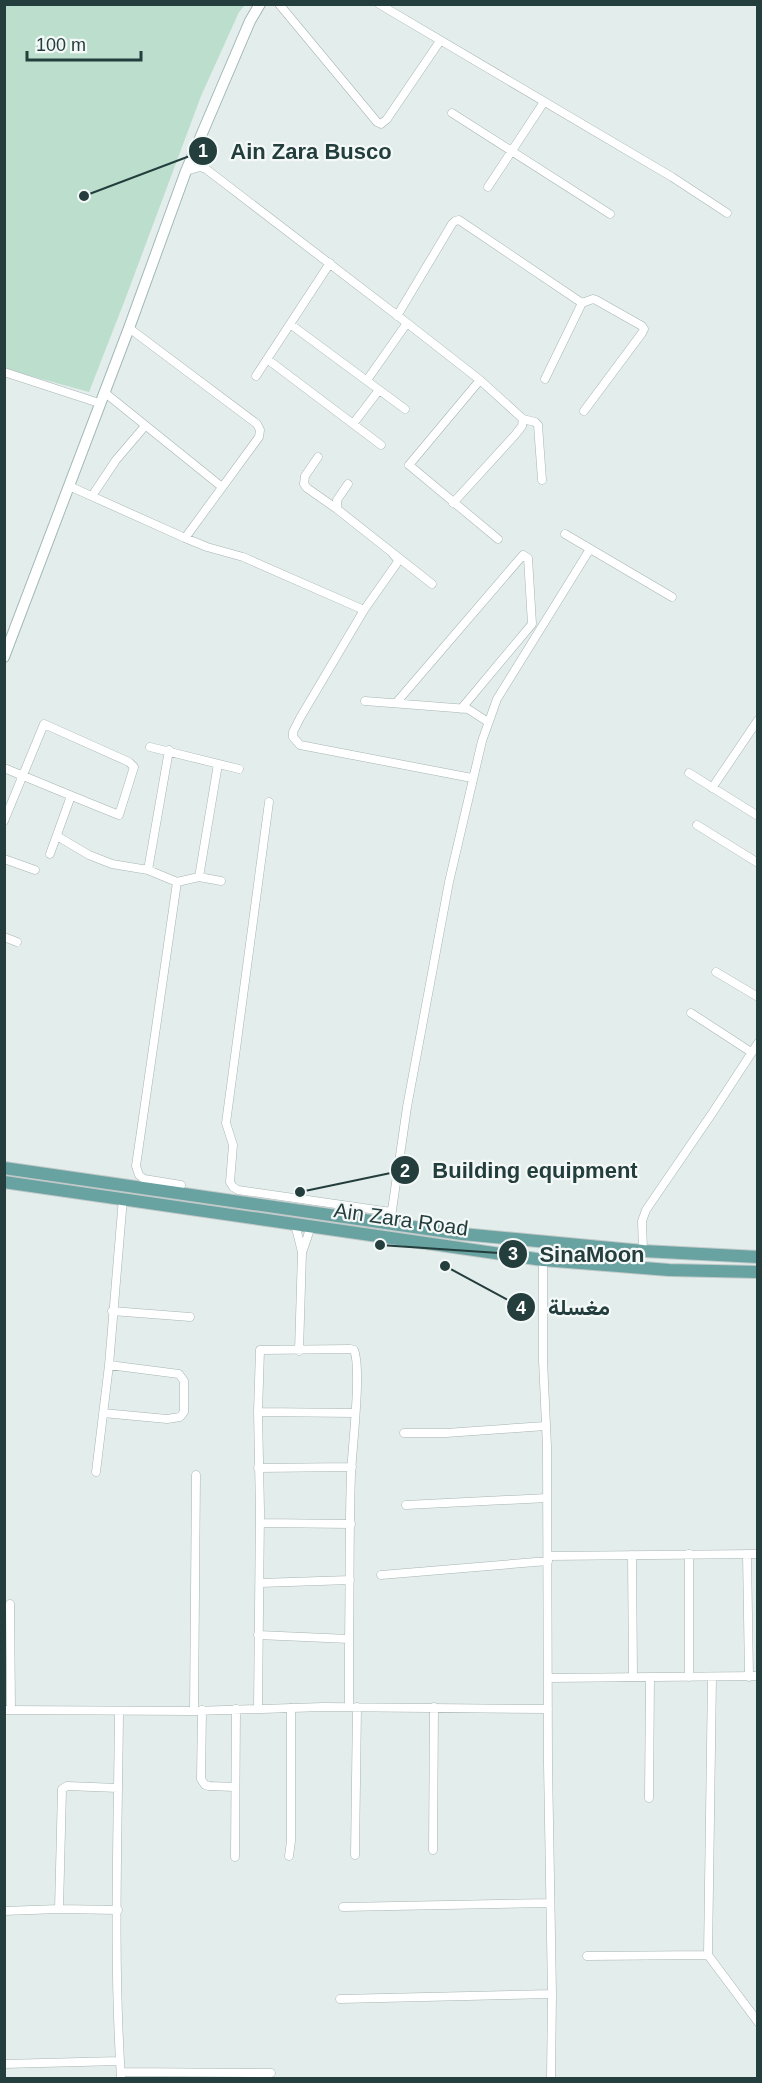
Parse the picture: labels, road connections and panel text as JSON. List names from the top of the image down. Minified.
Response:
{"streets":{"main road":["Ain Zara Road"]},"places":["Ain Zara Busco","Building equipment","SinaMoon","مغسلة"],"scale_bar":"100 m"}
